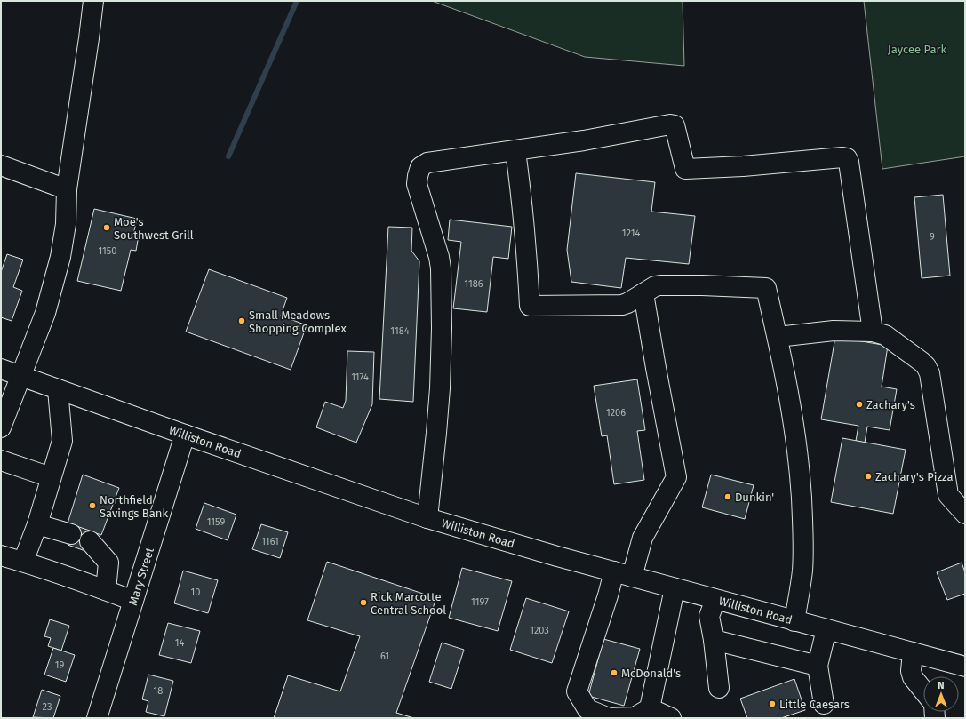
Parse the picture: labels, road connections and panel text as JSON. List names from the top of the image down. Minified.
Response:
{"streets":{"main road":["Williston Road","Mary Street"]},"crossings":[["Williston Road","Mary Street"]],"parks":["Jaycee Park"],"places":["Moe's Southwest Grill","Small Meadows Shopping Complex","Zachary's","Zachary's Pizza","Dunkin'","Northfield Savings Bank","Rick Marcotte Central School","McDonald's","Little Caesars"],"house_numbers":["1214","9","1150","1186","1184","1174","1206","1159","1161","10","1197","1203","14","61","19","18","23"],"north":"top"}
